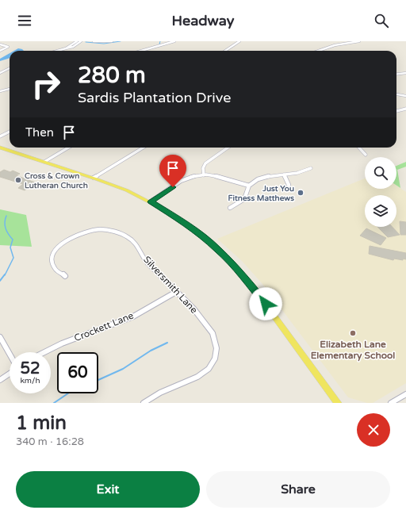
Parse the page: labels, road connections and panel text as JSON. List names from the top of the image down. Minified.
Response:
{"streets":{"street":["Silversmith Lane","Crockett Lane"]},"crossings":[["Silversmith Lane","Crockett Lane"]],"places":["Cross & Crown Lutheran Church","Just You Fitness Matthews","Elizabeth Lane Elementary School"],"page":{"header":"Headway","turn":["280 m","Sardis Plantation Drive"],"then":"Then","speed":"52 km/h","limit":"60","heading":["1 min","340 m · 16:28"],"buttons":["Exit","Share"]}}
